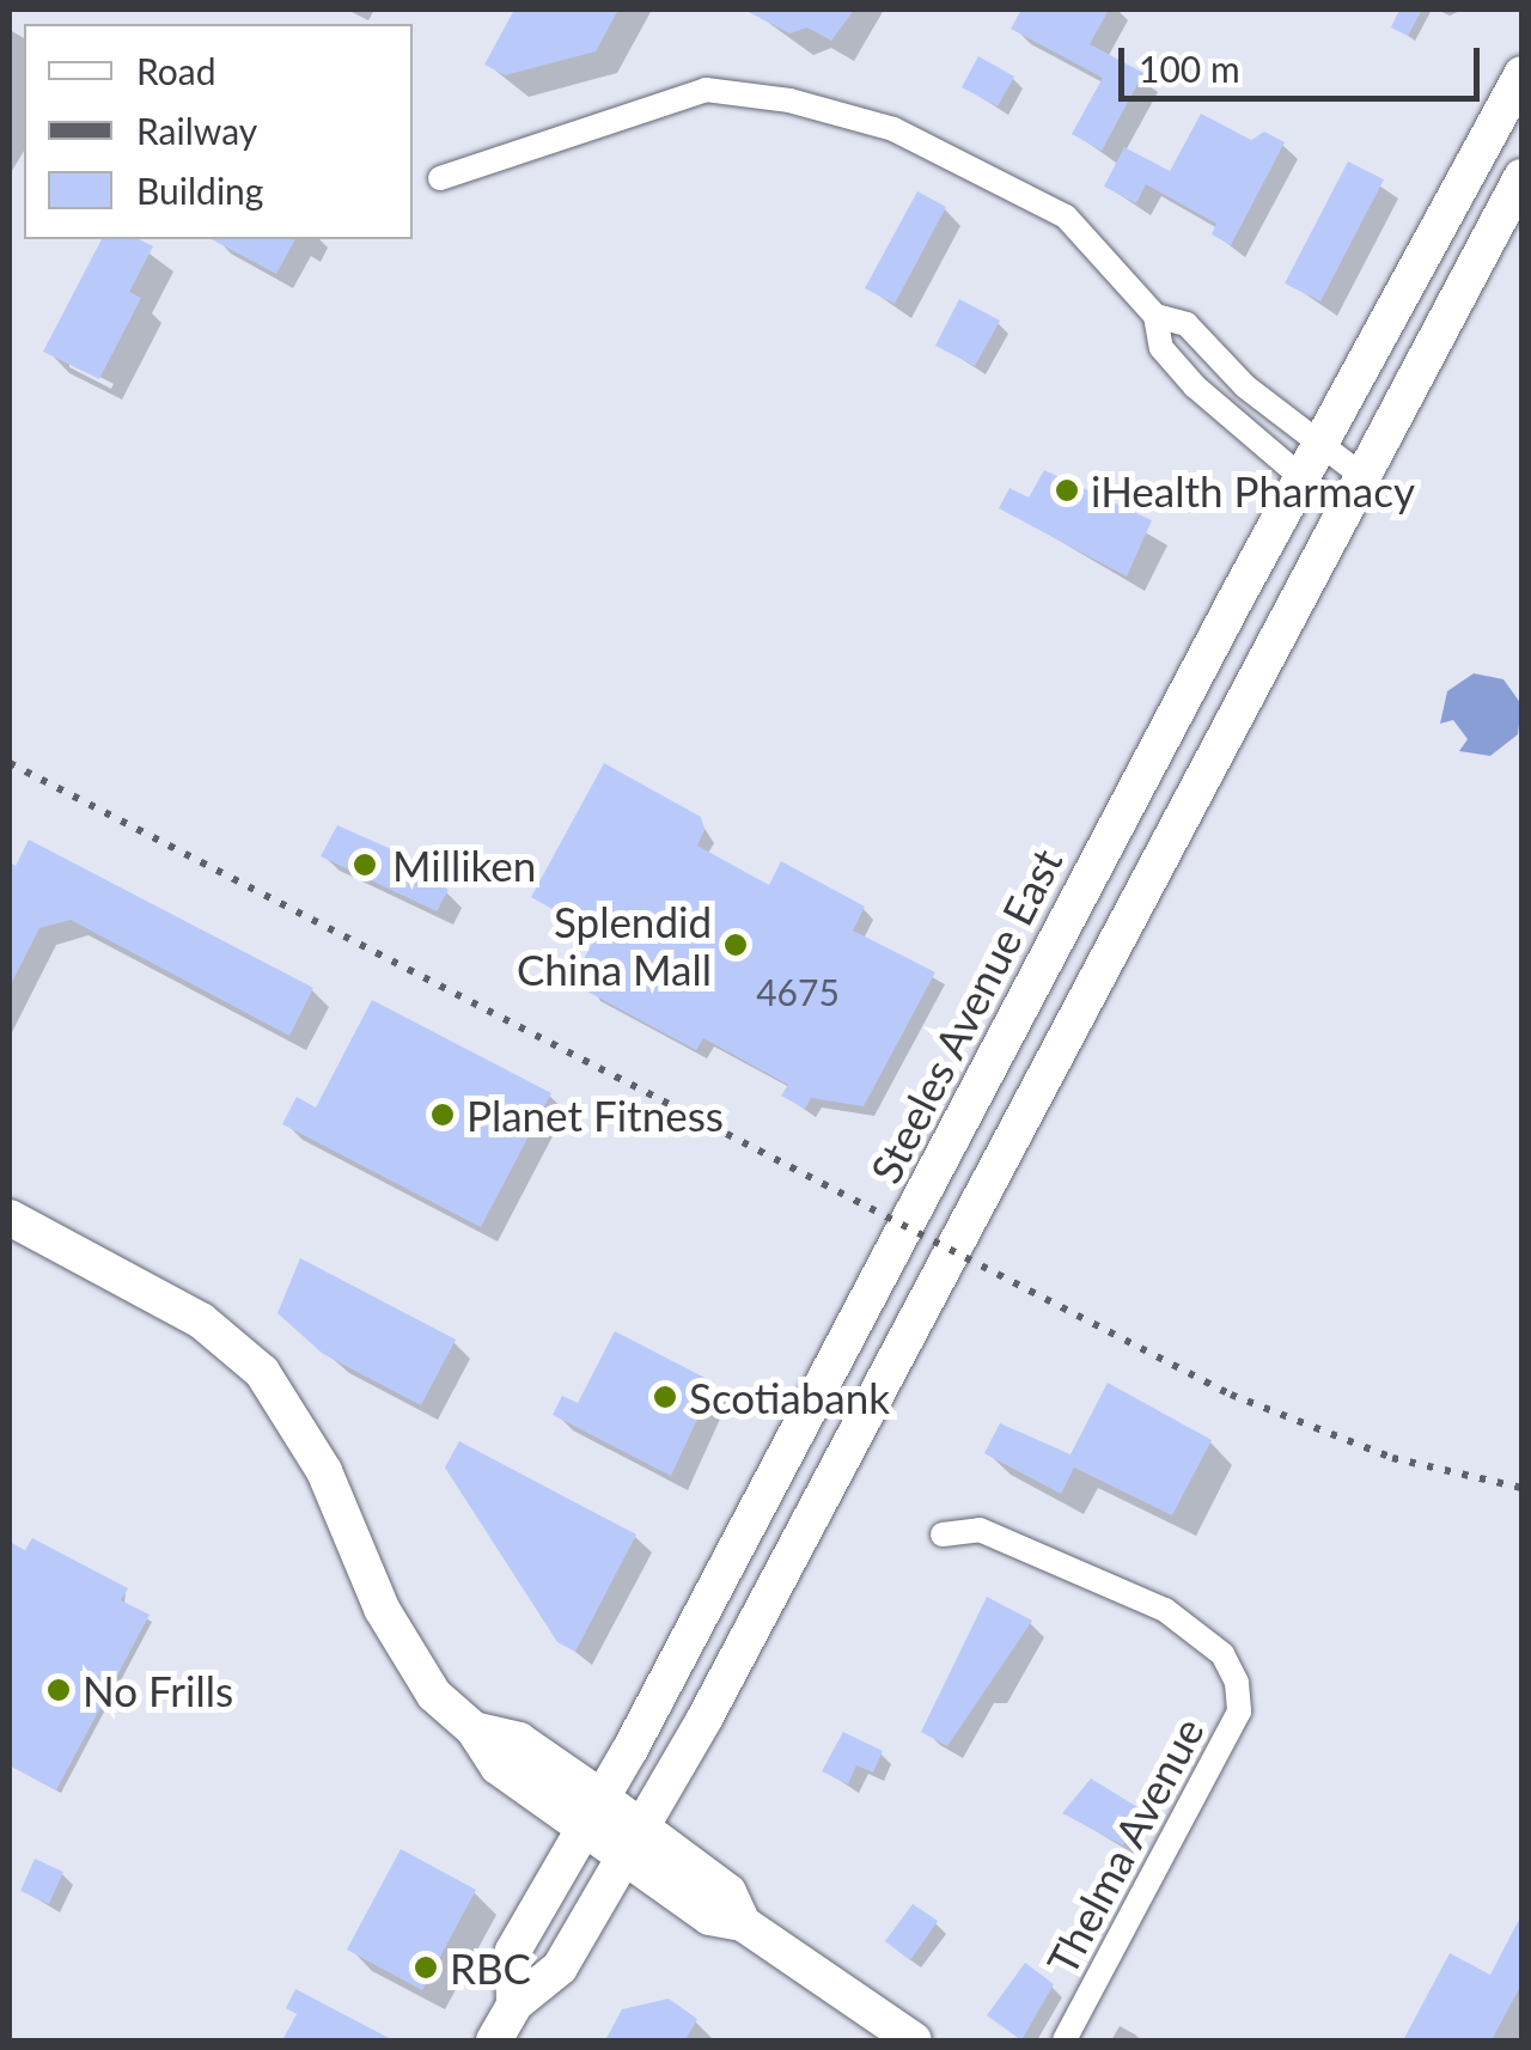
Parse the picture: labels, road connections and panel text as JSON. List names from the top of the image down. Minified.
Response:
{"streets":{"main road":["Steeles Avenue East"],"street":["Thelma Avenue"]},"places":["iHealth Pharmacy","Milliken","Splendid China Mall","Planet Fitness","Scotiabank","No Frills","RBC"],"house_numbers":["4675"],"legend":["Road","Railway","Building"],"scale_bar":"100 m"}
